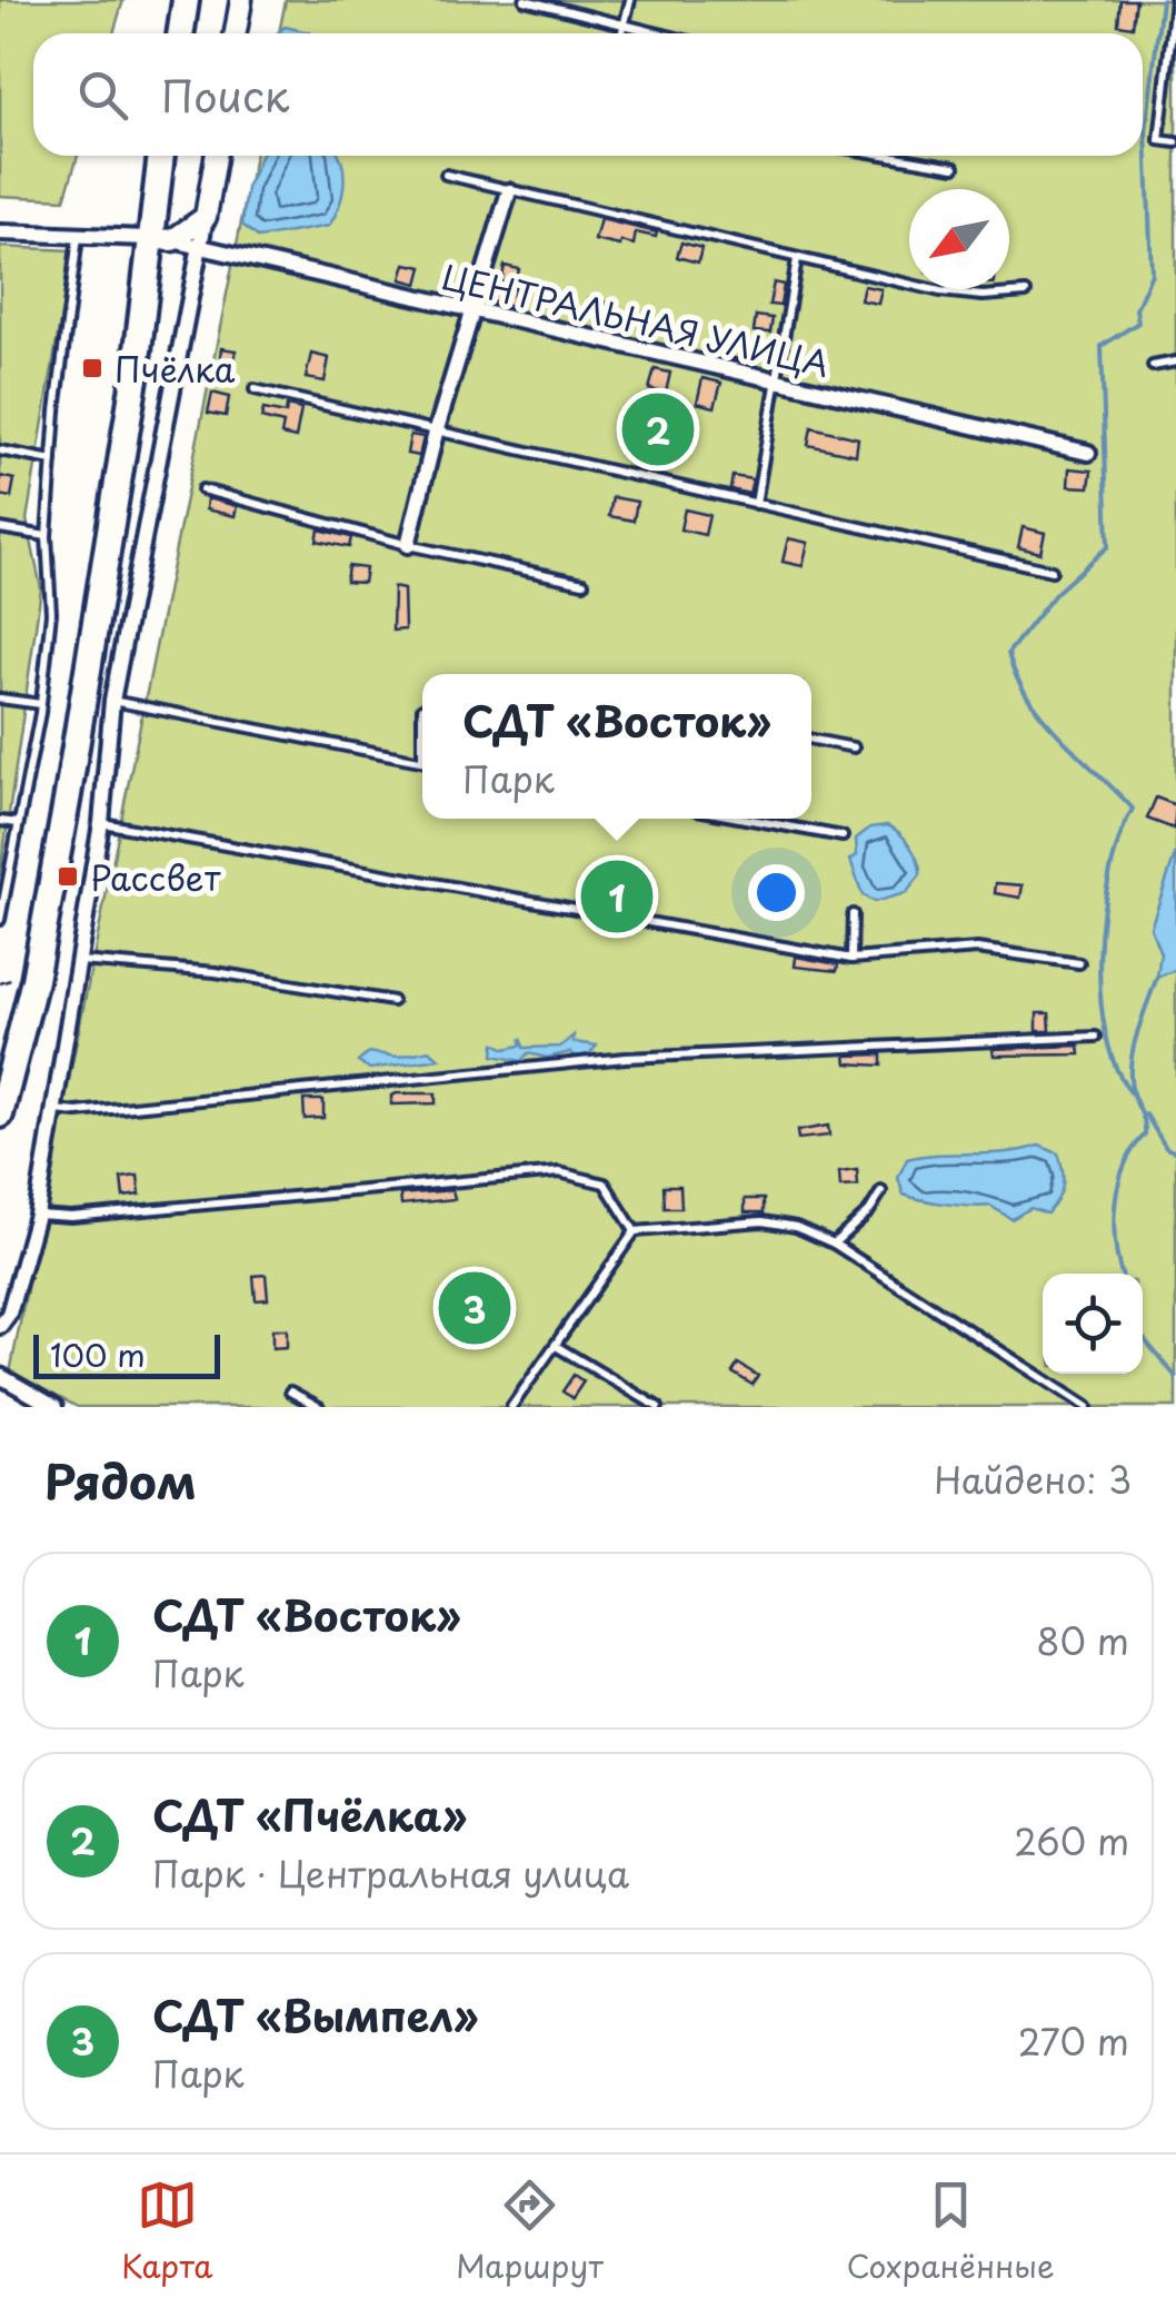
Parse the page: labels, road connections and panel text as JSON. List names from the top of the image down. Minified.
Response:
{"streets":{"street":["ЦЕНТРАЛЬНАЯ УЛИЦА"]},"places":{"transit":["Пчёлка","Рассвет"]},"scale_bar":"100 m","north":"bottom left","page":{"search":"Поиск","pins":["2","1","3"],"popup":["СДТ «Восток»","Парк"],"scale":"100 m","heading":["Рядом","Найдено: 3"],"list":[{"mark":"1","name":"СДТ «Восток»","note":"Парк","value":"80 m"},{"mark":"2","name":"СДТ «Пчёлка»","note":"Парк · Центральная улица","value":"260 m"},{"mark":"3","name":"СДТ «Вымпел»","note":"Парк","value":"270 m"}],"nav":["Карта","Маршрут","Сохранённые"]}}
